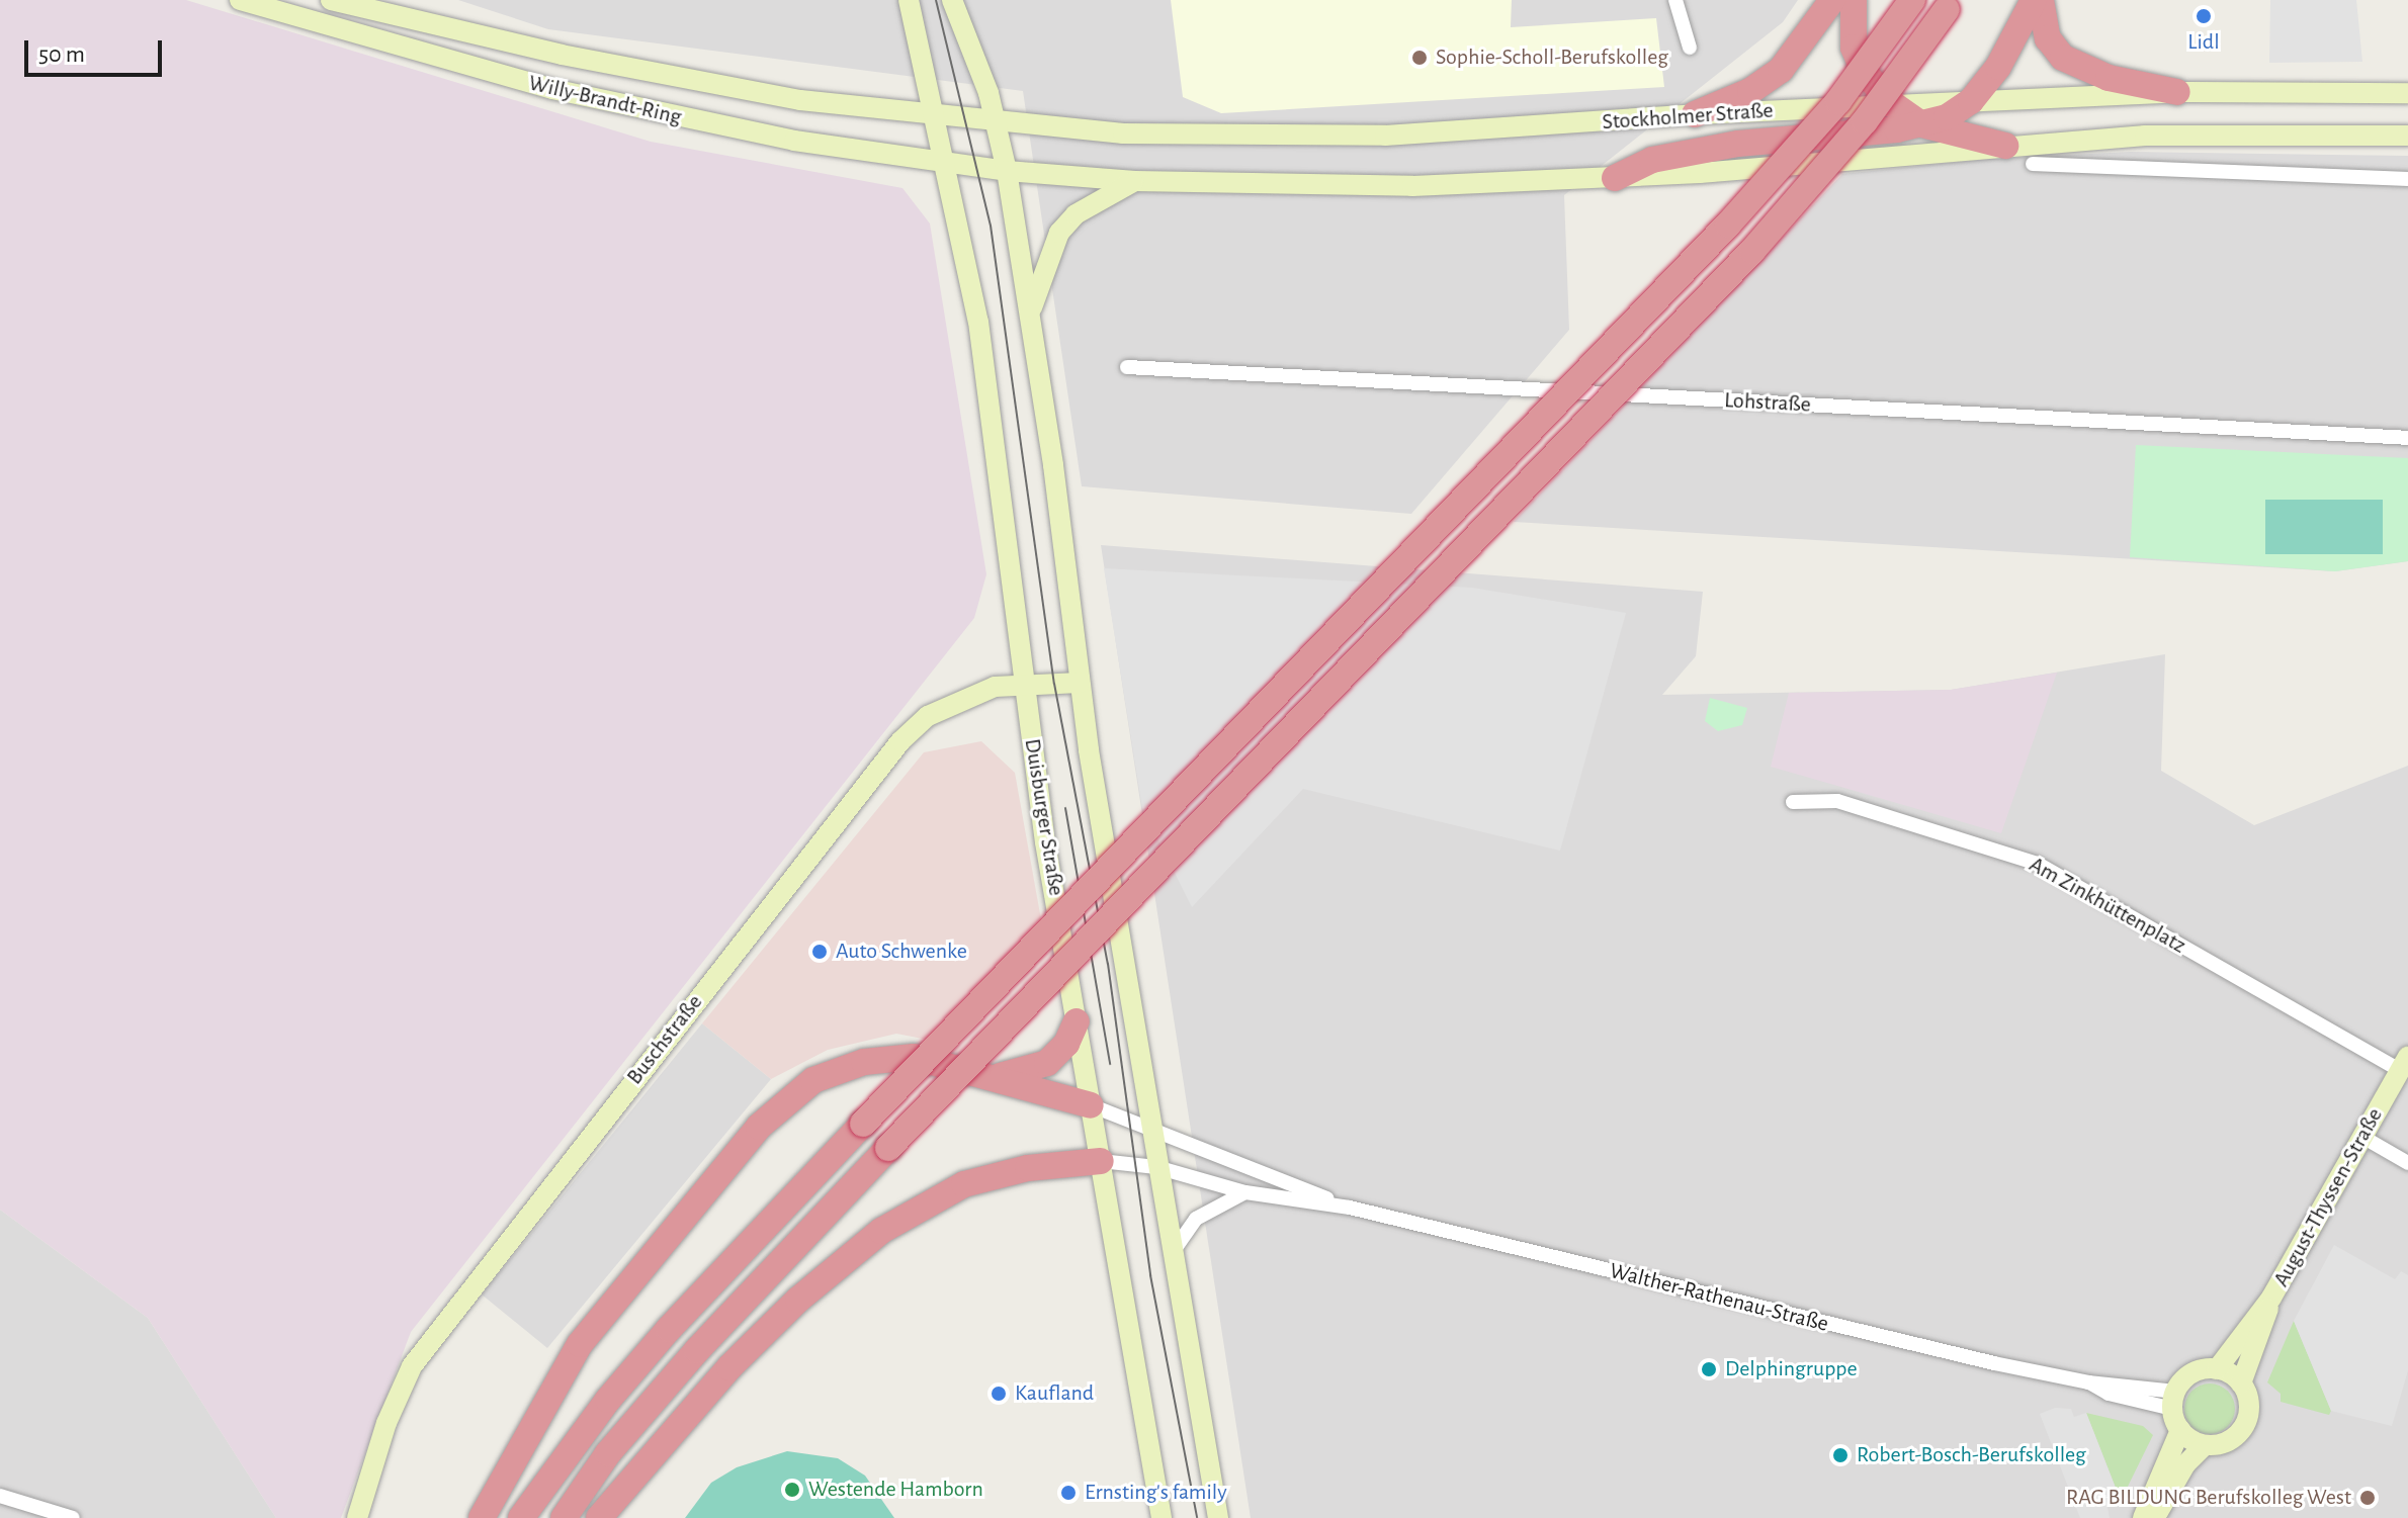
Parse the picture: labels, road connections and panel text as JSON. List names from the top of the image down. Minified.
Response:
{"streets":{"main road":["Willy-Brandt-Ring","Stockholmer Straße","Duisburger Straße","Buschstraße","August-Thyssen-Straße"],"street":["Lohstraße","Am Zinkhüttenplatz","Walther-Rathenau-Straße"]},"crossings":[["Willy-Brandt-Ring","Stockholmer Straße"],["Willy-Brandt-Ring","Duisburger Straße"],["Duisburger Straße","Buschstraße"],["Duisburger Straße","Walther-Rathenau-Straße"],["Am Zinkhüttenplatz","August-Thyssen-Straße"],["August-Thyssen-Straße","Walther-Rathenau-Straße"]],"places":["Lidl","Sophie-Scholl-Berufskolleg","Auto Schwenke","Delphingruppe","Kaufland","Robert-Bosch-Berufskolleg","Westende Hamborn","Ernsting's family","RAG BILDUNG Berufskolleg West"],"scale_bar":"50 m"}
